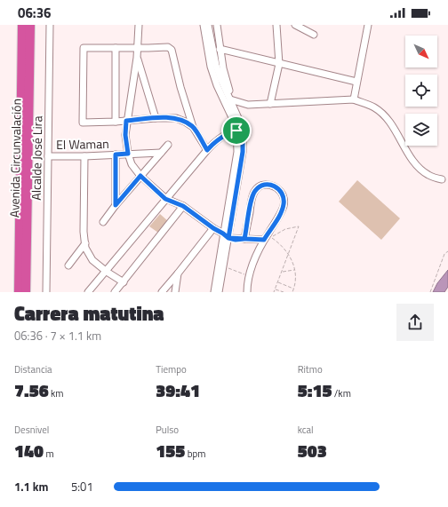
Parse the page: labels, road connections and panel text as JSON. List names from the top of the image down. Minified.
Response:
{"streets":{"highway":["Avenida Circunvalación"],"street":["El Waman","Alcalde José Lira"]},"crossings":[["El Waman","Alcalde José Lira"]],"north":"bottom right","page":{"status":"06:36","heading":["Carrera matutina","06:36 · 7 × 1.1 km"],"stats":[["Distancia","7.56 km"],["Tiempo","39:41"],["Ritmo","5:15 /km"],["Desnivel","140 m"],["Pulso","155 bpm"],["kcal","503"]],"list":[{"name":"1.1 km","note":"5:01"}]}}
